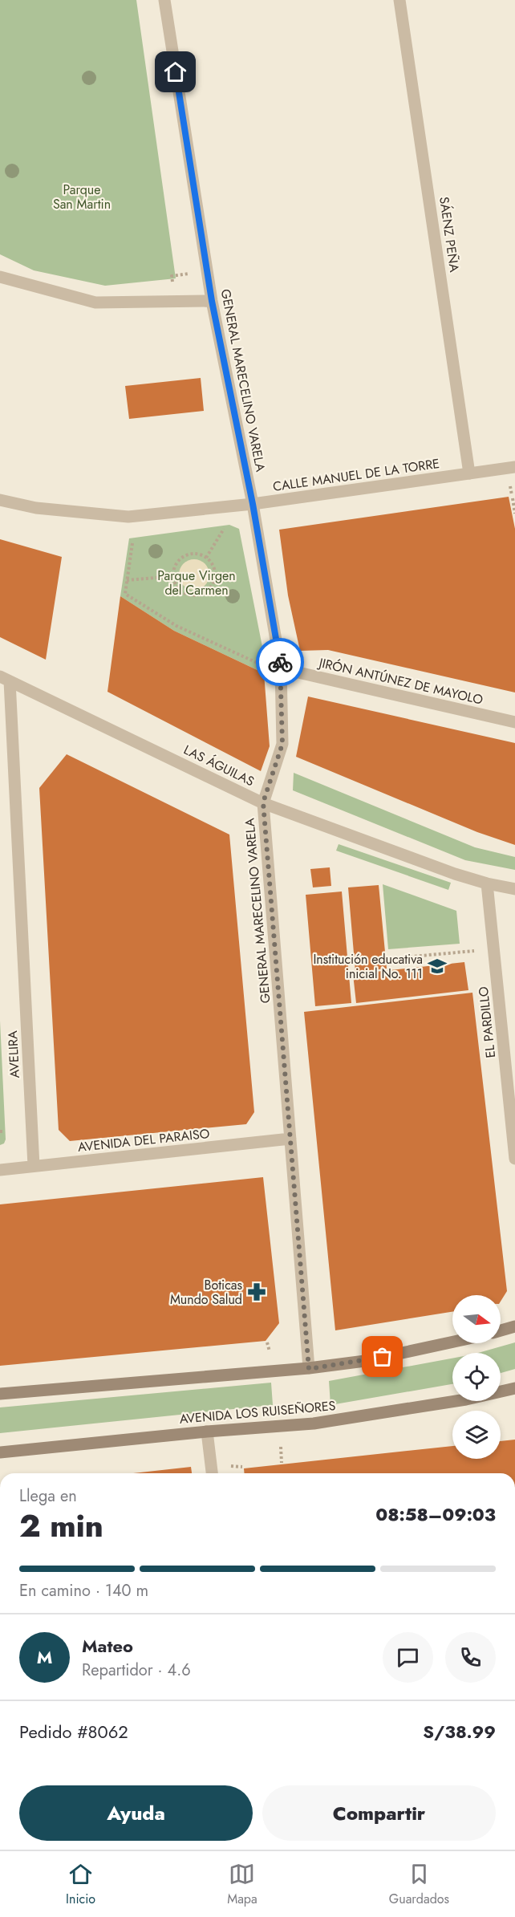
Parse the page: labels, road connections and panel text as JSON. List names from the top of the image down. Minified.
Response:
{"streets":{"main road":["AVENIDA LOS RUISEÑORES"],"street":["SÁENZ PEÑA","GENERAL MARECELINO VARELA","CALLE MANUEL DE LA TORRE","JIRÓN ANTÚNEZ DE MAYOLO","LAS ÁGUILAS","EL PARDILLO","AVELIRA","AVENIDA DEL PARAISO"]},"crossings":[["SÁENZ PEÑA","CALLE MANUEL DE LA TORRE"],["GENERAL MARECELINO VARELA","CALLE MANUEL DE LA TORRE"],["GENERAL MARECELINO VARELA","JIRÓN ANTÚNEZ DE MAYOLO"],["GENERAL MARECELINO VARELA","LAS ÁGUILAS"],["GENERAL MARECELINO VARELA","AVENIDA DEL PARAISO"],["LAS ÁGUILAS","EL PARDILLO"],["LAS ÁGUILAS","AVELIRA"],["AVELIRA","AVENIDA DEL PARAISO"]],"parks":["Parque San Martin","Parque Virgen del Carmen"],"places":{"school or university":["Institución educativa inicial No. 111"],"pharmacy":["Boticas Mundo Salud"]},"north":"right","page":{"heading":["2 min","Llega en","08:58–09:03"],"panel":["Mateo","Repartidor · 4.6","Pedido #8062","S/38.99"],"bar":"En camino · 140 m","round":"M","buttons":["Ayuda","Compartir"],"tabs":["Inicio","Mapa","Guardados"]}}
